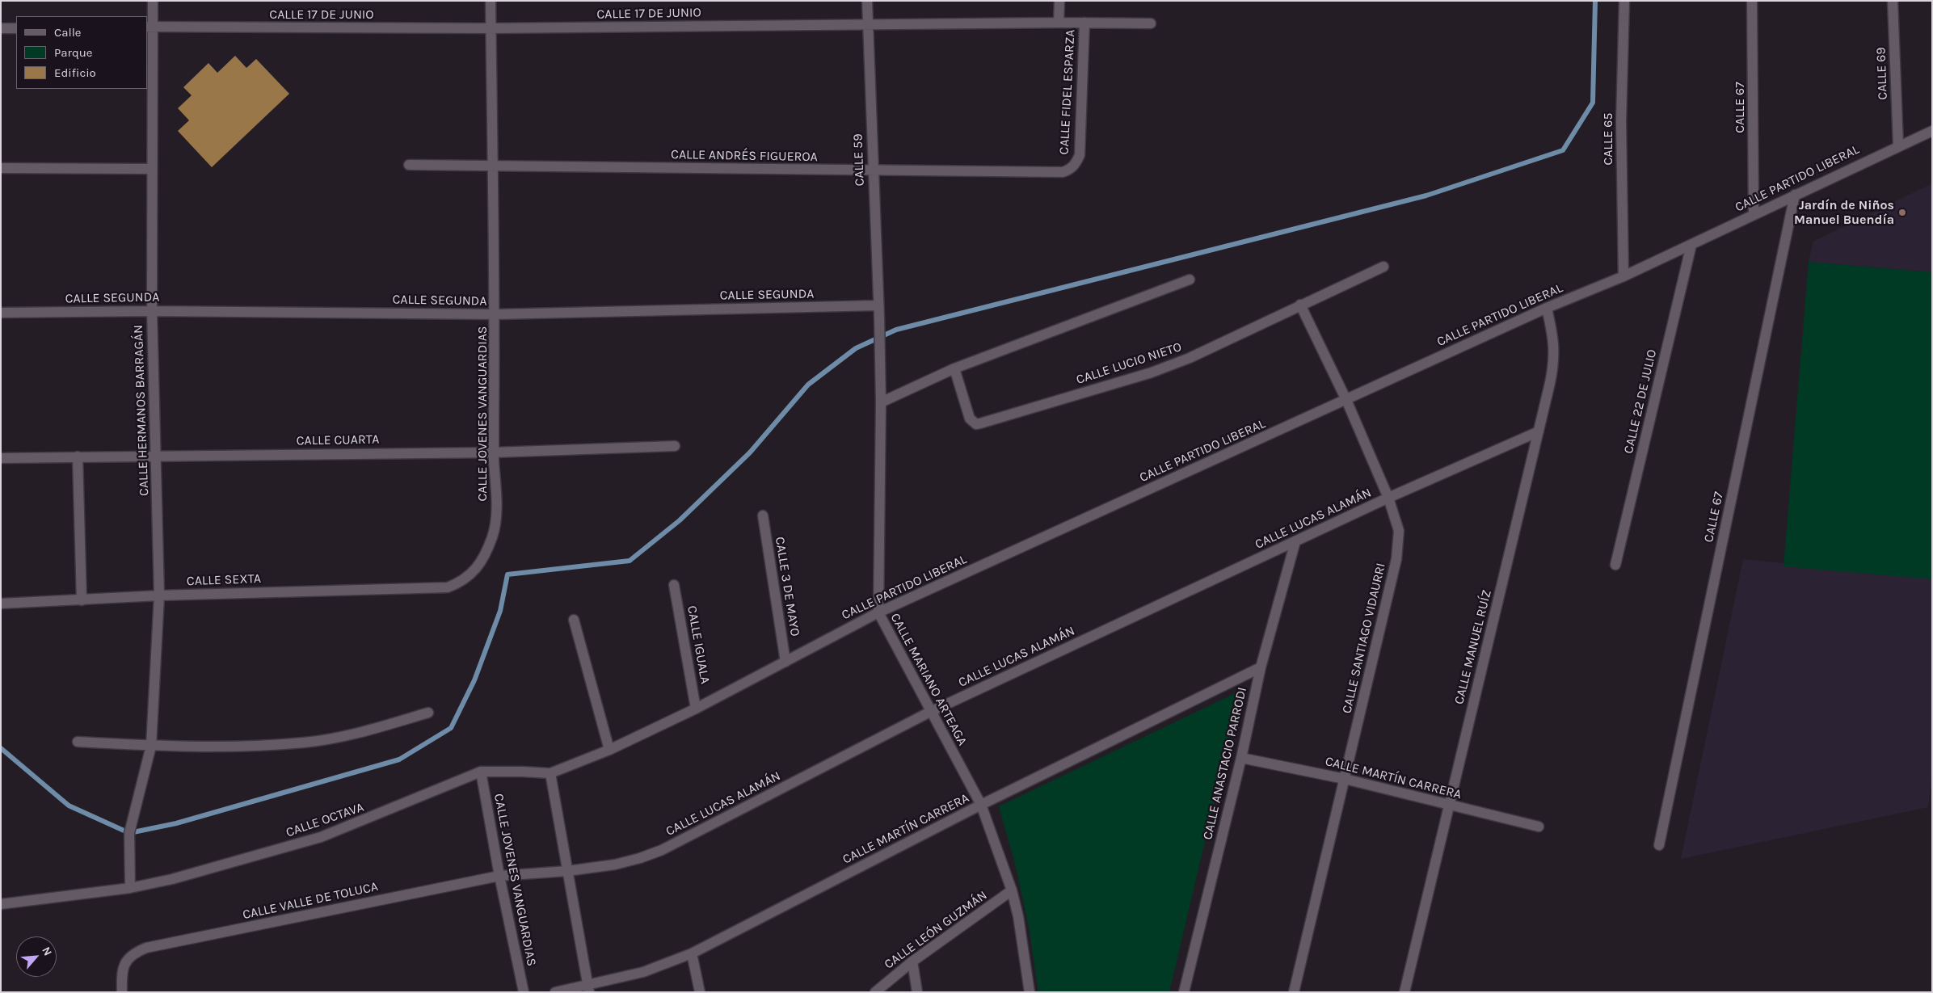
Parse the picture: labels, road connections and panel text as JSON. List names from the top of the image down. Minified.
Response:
{"streets":{"street":["CALLE 17 DE JUNIO","CALLE 69","CALLE FIDEL ESPARZA","CALLE 67","CALLE 65","CALLE ANDRÉS FIGUEROA","CALLE 59","CALLE PARTIDO LIBERAL","CALLE SEGUNDA","CALLE LUCIO NIETO","CALLE 22 DE JULIO","CALLE HERMANOS BARRAGÁN","CALLE JOVENES VANGUARDIAS","CALLE CUARTA","CALLE LUCAS ALAMÁN","CALLE SEXTA","CALLE 3 DE MAYO","CALLE SANTIAGO VIDAURRI","CALLE IGUALA","CALLE MANUEL RUÍZ","CALLE MARIANO ARTEAGA","CALLE ANASTACIO PARRODI","CALLE MARTÍN CARRERA","CALLE OCTAVA","CALLE VALLE DE TOLUCA","CALLE LEÓN GUZMÁN"]},"crossings":[["CALLE 17 DE JUNIO","CALLE FIDEL ESPARZA"],["CALLE 17 DE JUNIO","CALLE 59"],["CALLE 17 DE JUNIO","CALLE HERMANOS BARRAGÁN"],["CALLE 17 DE JUNIO","CALLE JOVENES VANGUARDIAS"],["CALLE 69","CALLE PARTIDO LIBERAL"],["CALLE FIDEL ESPARZA","CALLE ANDRÉS FIGUEROA"],["CALLE 67","CALLE PARTIDO LIBERAL"],["CALLE 65","CALLE PARTIDO LIBERAL"],["CALLE ANDRÉS FIGUEROA","CALLE 59"],["CALLE ANDRÉS FIGUEROA","CALLE JOVENES VANGUARDIAS"],["CALLE 59","CALLE SEGUNDA"],["CALLE 59","CALLE MARIANO ARTEAGA"],["CALLE PARTIDO LIBERAL","CALLE 22 DE JULIO"],["CALLE PARTIDO LIBERAL","CALLE JOVENES VANGUARDIAS"],["CALLE PARTIDO LIBERAL","CALLE 3 DE MAYO"],["CALLE PARTIDO LIBERAL","CALLE SANTIAGO VIDAURRI"],["CALLE PARTIDO LIBERAL","CALLE IGUALA"],["CALLE PARTIDO LIBERAL","CALLE MANUEL RUÍZ"],["CALLE PARTIDO LIBERAL","CALLE MARIANO ARTEAGA"],["CALLE PARTIDO LIBERAL","CALLE OCTAVA"],["CALLE SEGUNDA","CALLE HERMANOS BARRAGÁN"],["CALLE SEGUNDA","CALLE JOVENES VANGUARDIAS"],["CALLE LUCIO NIETO","CALLE SANTIAGO VIDAURRI"],["CALLE HERMANOS BARRAGÁN","CALLE CUARTA"],["CALLE HERMANOS BARRAGÁN","CALLE SEXTA"],["CALLE HERMANOS BARRAGÁN","CALLE OCTAVA"],["CALLE JOVENES VANGUARDIAS","CALLE CUARTA"],["CALLE JOVENES VANGUARDIAS","CALLE LUCAS ALAMÁN"],["CALLE JOVENES VANGUARDIAS","CALLE SEXTA"],["CALLE JOVENES VANGUARDIAS","CALLE OCTAVA"],["CALLE JOVENES VANGUARDIAS","CALLE VALLE DE TOLUCA"],["CALLE LUCAS ALAMÁN","CALLE SANTIAGO VIDAURRI"],["CALLE LUCAS ALAMÁN","CALLE MANUEL RUÍZ"],["CALLE LUCAS ALAMÁN","CALLE MARIANO ARTEAGA"],["CALLE LUCAS ALAMÁN","CALLE ANASTACIO PARRODI"],["CALLE LUCAS ALAMÁN","CALLE VALLE DE TOLUCA"],["CALLE SANTIAGO VIDAURRI","CALLE MARTÍN CARRERA"],["CALLE MANUEL RUÍZ","CALLE MARTÍN CARRERA"],["CALLE MARIANO ARTEAGA","CALLE MARTÍN CARRERA"],["CALLE MARIANO ARTEAGA","CALLE LEÓN GUZMÁN"],["CALLE ANASTACIO PARRODI","CALLE MARTÍN CARRERA"]],"places":["Jardín de Niños Manuel Buendía"],"legend":["Calle","Parque","Edificio"],"north":"top right"}
